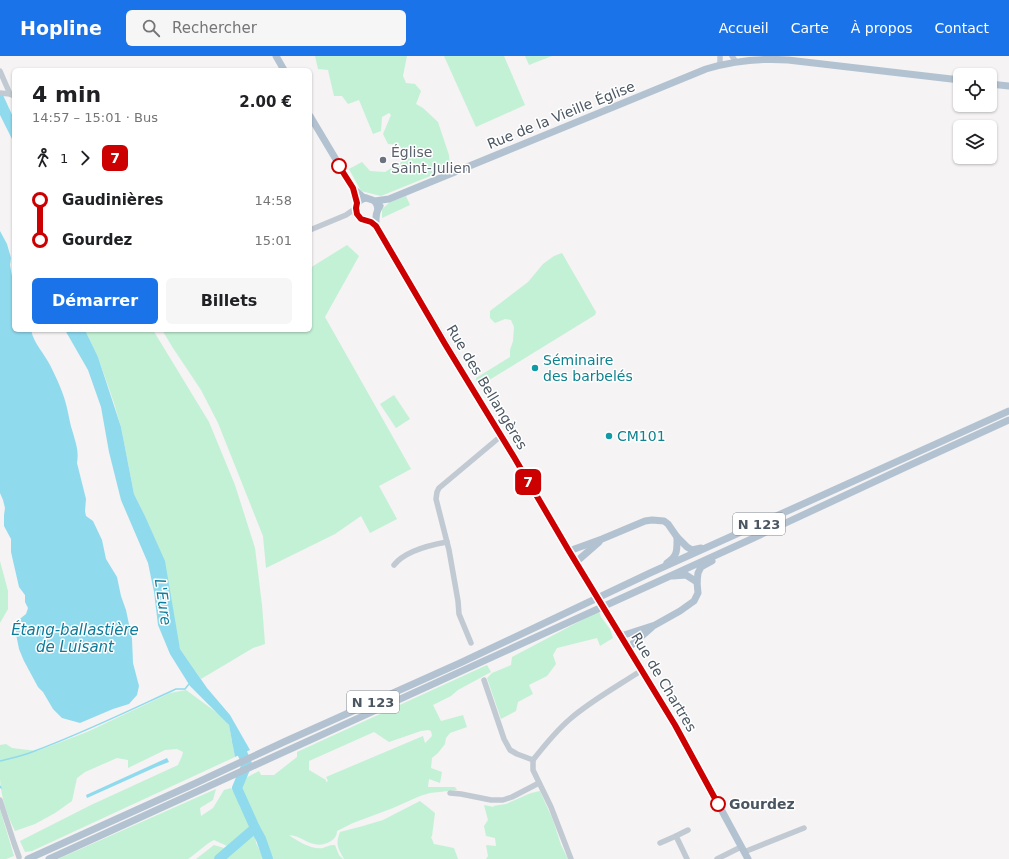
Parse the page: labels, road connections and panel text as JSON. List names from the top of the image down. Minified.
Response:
{"streets":{"main road":["Rue de la Vieille Église","Rue des Bellangères","N 123","Rue de Chartres"]},"crossings":[["Rue des Bellangères","Rue de Chartres"]],"water":["L'Eure","Étang-ballastière de Luisant"],"places":["Église Saint-Julien","Séminaire des barbelés","CM101","Gourdez"],"lines":["bus line 7"],"page":{"header":"Hopline","search":"Rechercher","nav":["Accueil","Carte","À propos","Contact"],"on_map":"7","heading":["4 min","14:57 – 15:01 · Bus","2.00 €"],"legs":["1","7"],"list":[{"name":"Gaudinières","value":"14:58"},{"name":"Gourdez","value":"15:01"}],"buttons":["Démarrer","Billets"]}}
